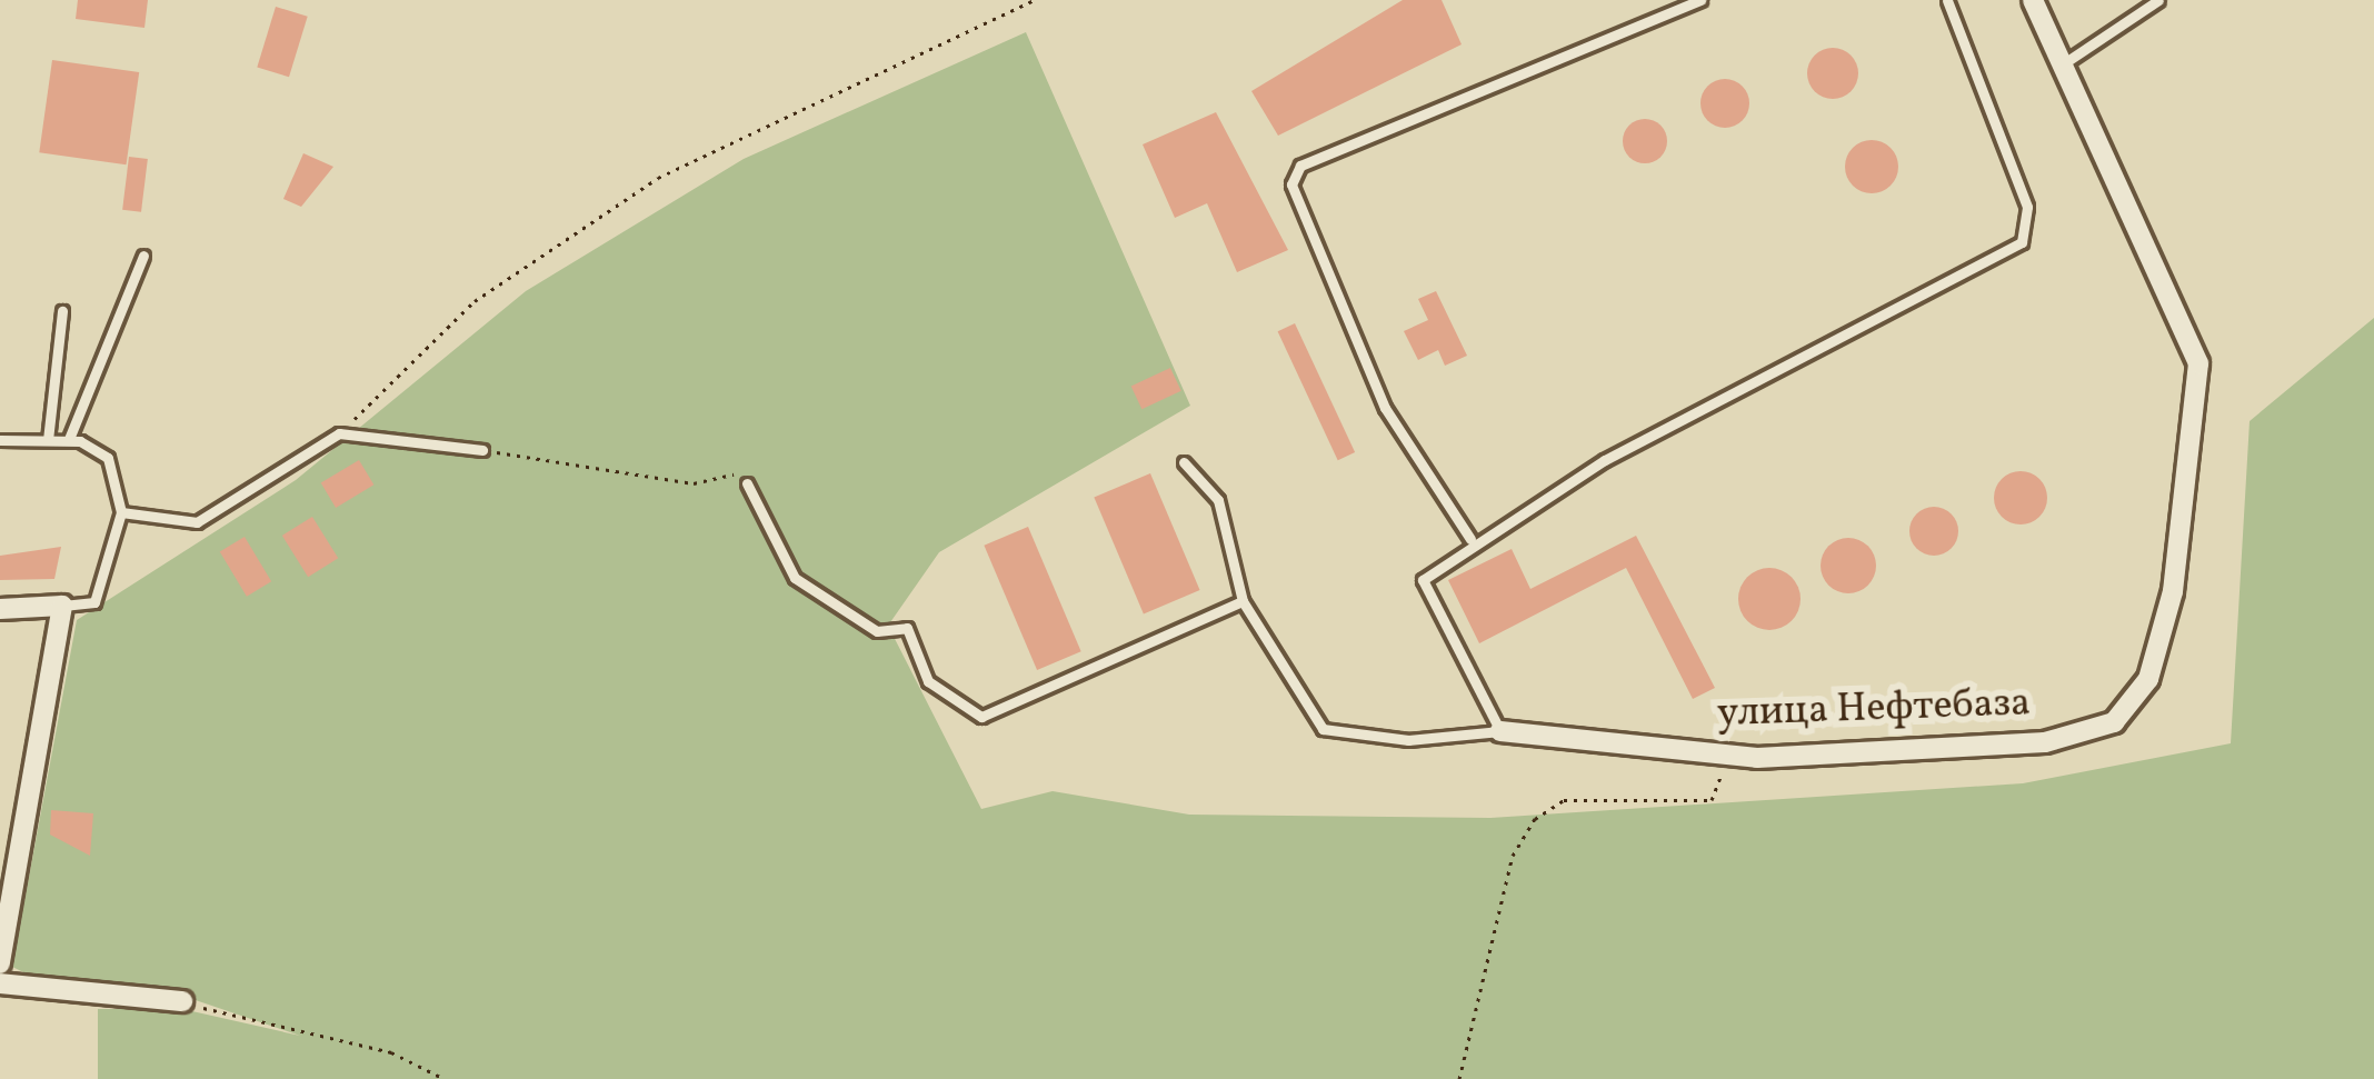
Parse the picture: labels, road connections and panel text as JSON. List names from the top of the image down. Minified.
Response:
{"streets":{"street":["улица Нефтебаза"]}}
